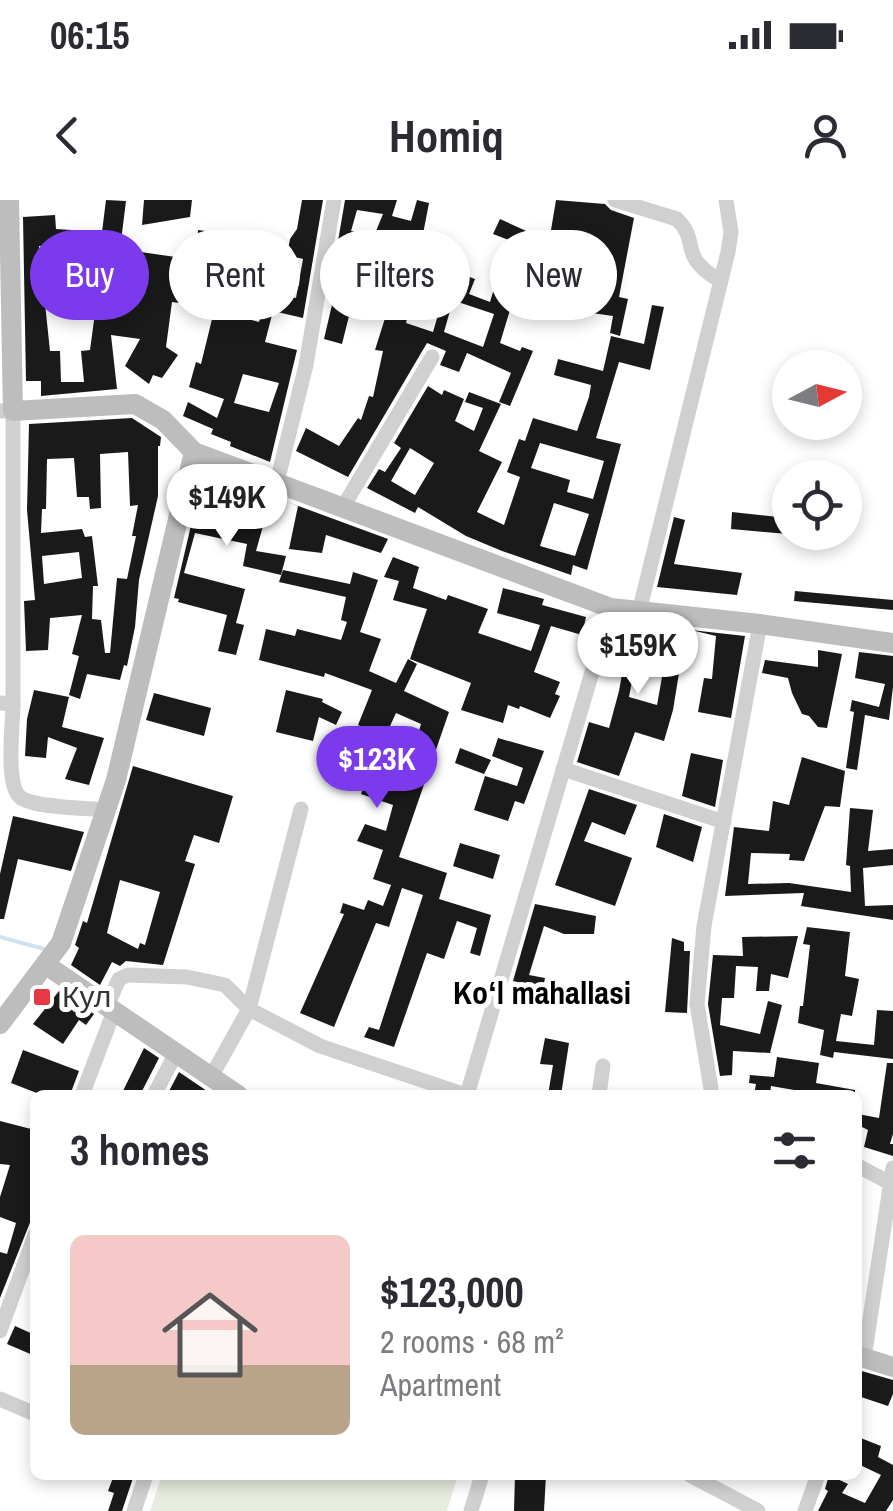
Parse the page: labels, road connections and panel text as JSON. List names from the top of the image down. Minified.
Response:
{"districts":["Koʻl mahallasi"],"places":{"transit":["Кул"]},"north":"right","page":{"status":"06:15","header":"Homiq","chip":["Buy","Rent","Filters","New"],"price":["$149K","$159K","$123K"],"heading":"3 homes","list":[{"name":"$123,000","note":"2 rooms · 68 m² · Apartment"}]}}
